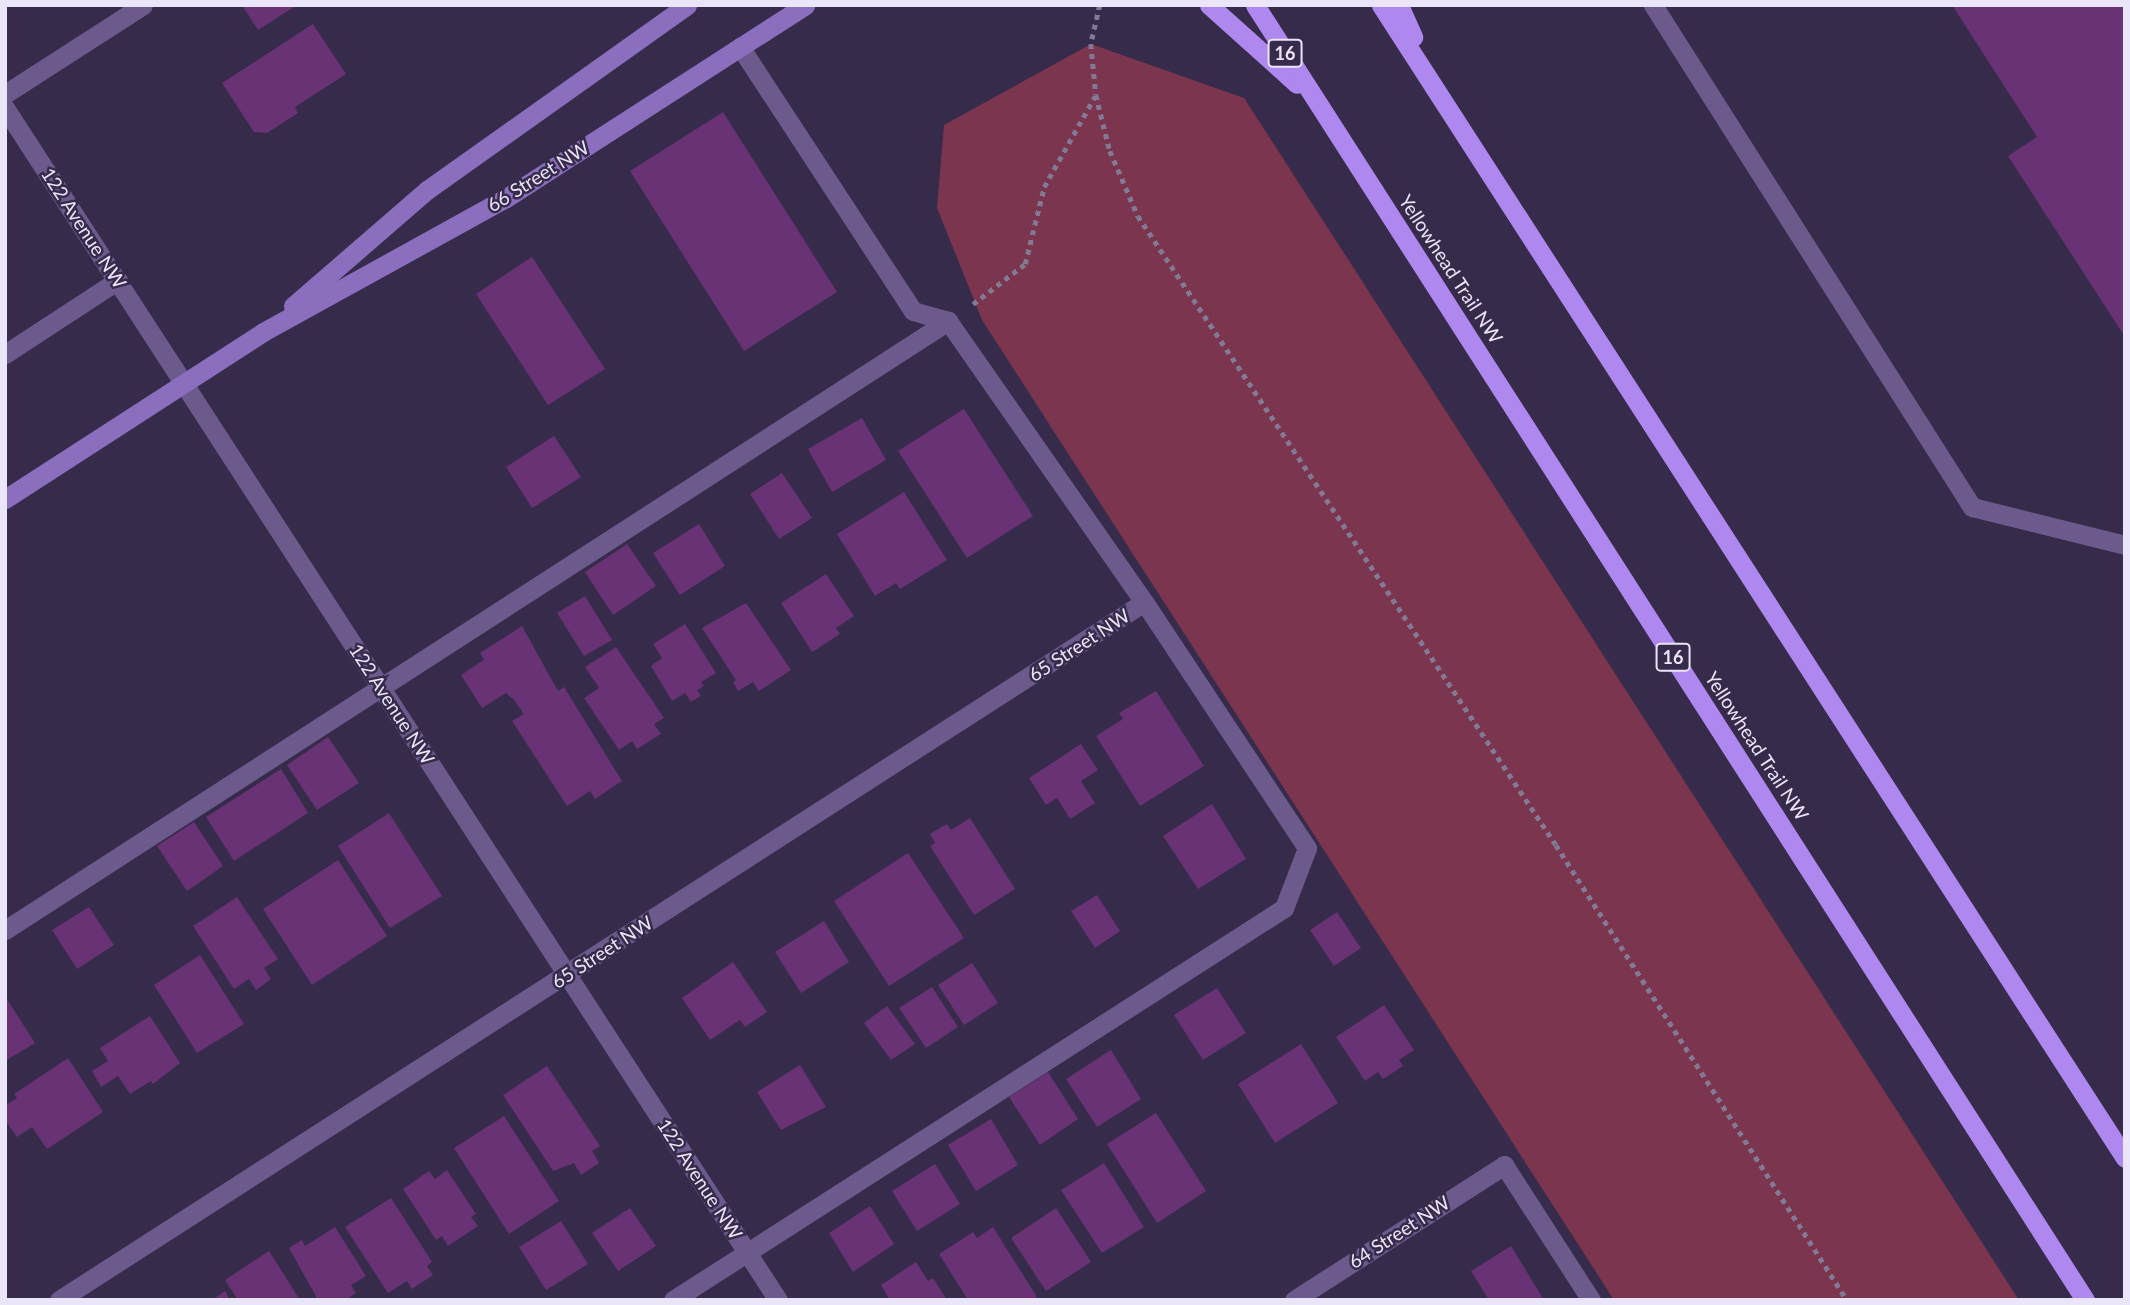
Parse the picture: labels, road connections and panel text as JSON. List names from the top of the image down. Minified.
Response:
{"streets":{"highway":["16","Yellowhead Trail NW"],"main road":["66 Street NW"],"street":["122 Avenue NW","65 Street NW","64 Street NW"]},"crossings":[["66 Street NW","122 Avenue NW"],["122 Avenue NW","65 Street NW"]]}
